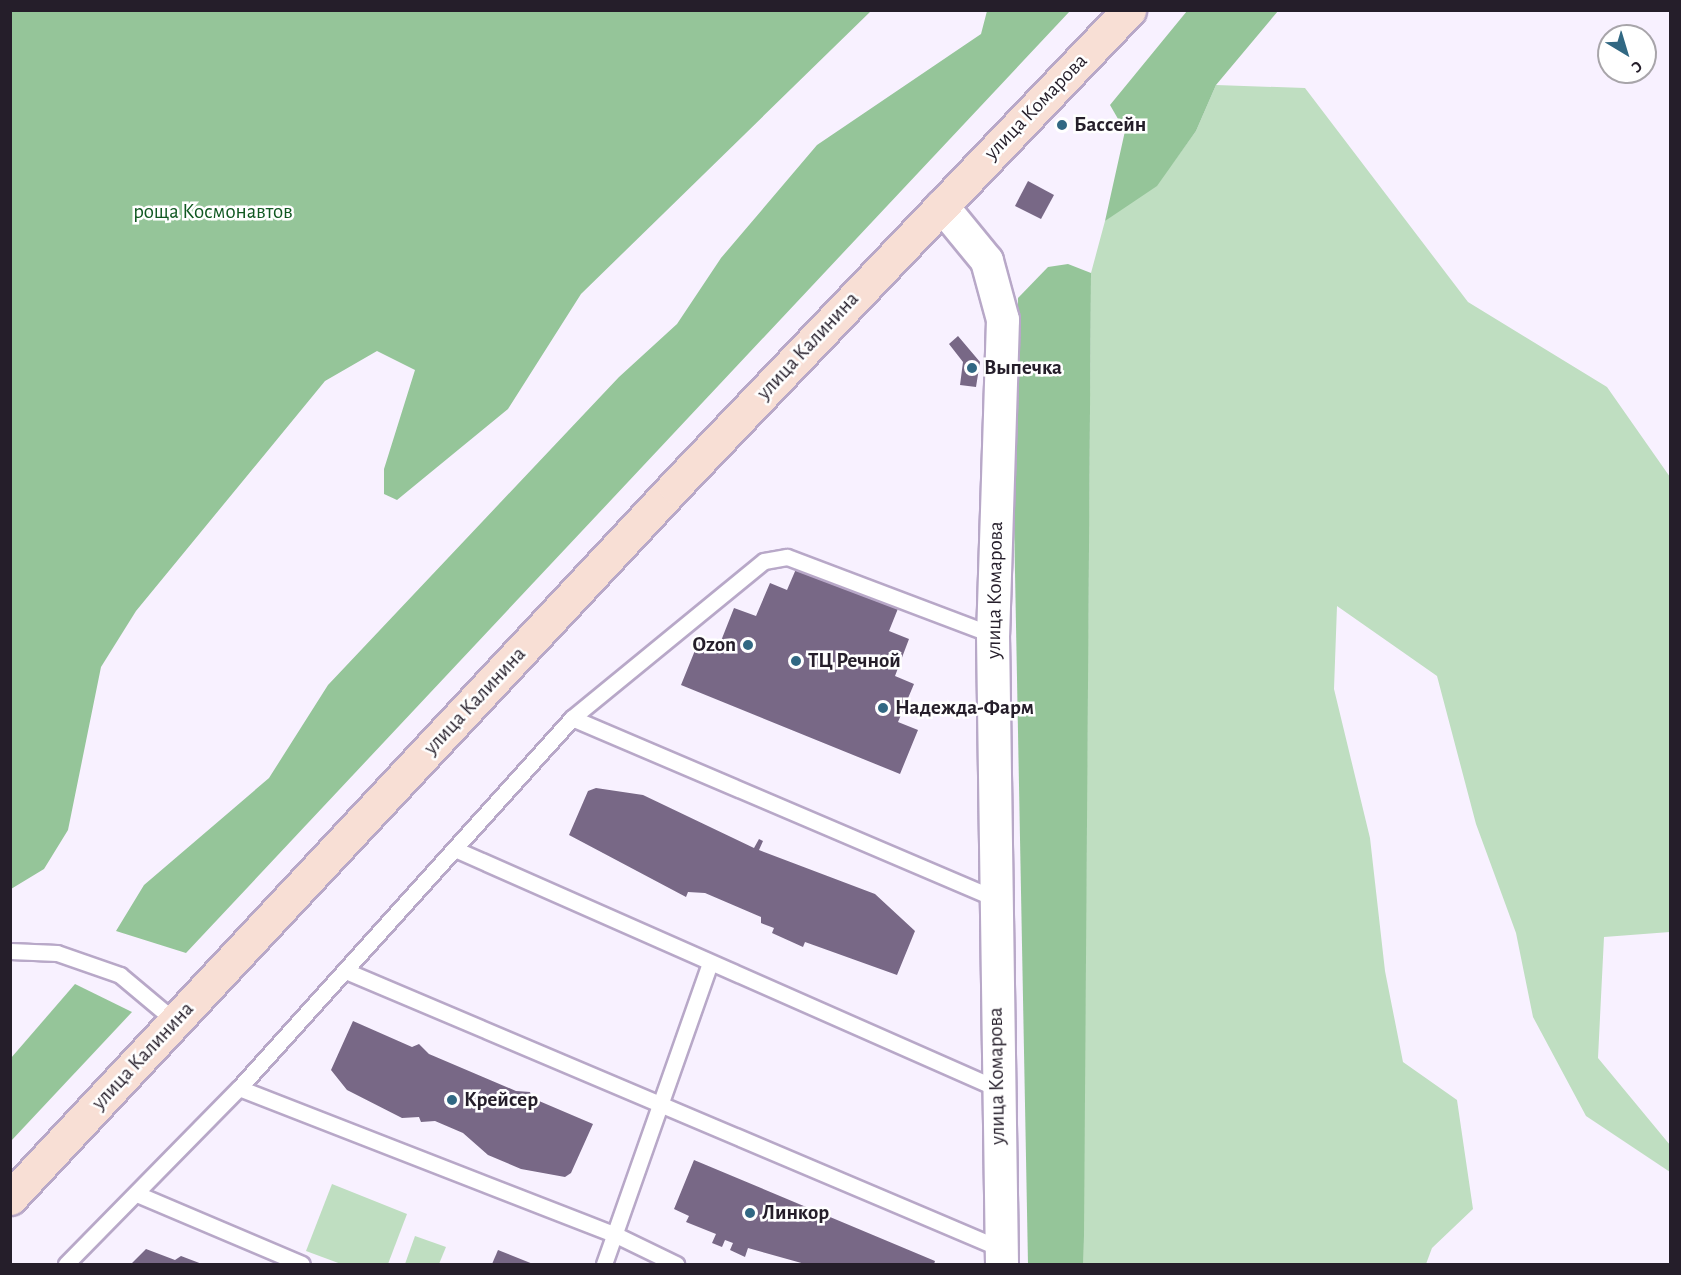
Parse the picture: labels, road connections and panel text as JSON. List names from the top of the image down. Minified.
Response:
{"streets":{"main road":["улица Комарова","улица Калинина"]},"crossings":[["улица Комарова","улица Калинина"]],"parks":["роща Космонавтов"],"places":["Бассейн","Выпечка","Ozon","ТЦ Речной","Надежда-Фарм","Крейсер","Линкор"],"north":"bottom right"}
